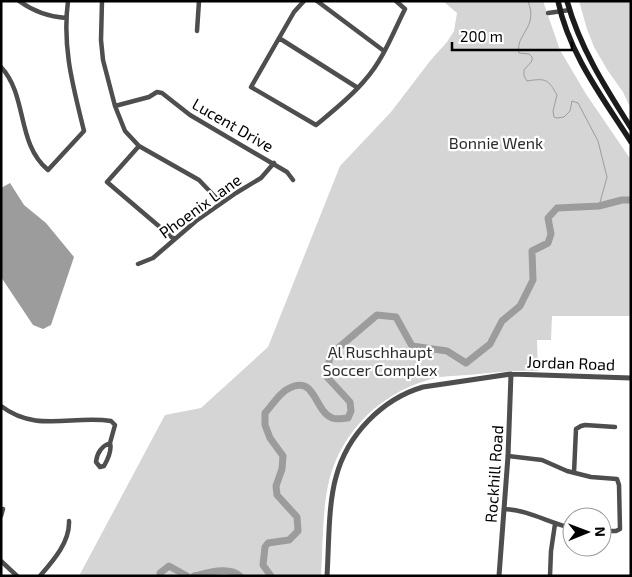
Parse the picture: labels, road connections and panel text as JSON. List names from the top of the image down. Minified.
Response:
{"streets":{"street":["Lucent Drive","Phoenix Lane","Jordan Road","Rockhill Road"]},"crossings":[["Lucent Drive","Phoenix Lane"],["Jordan Road","Rockhill Road"]],"parks":["Bonnie Wenk","Al Ruschhaupt Soccer Complex"],"scale_bar":"200 m","north":"right"}
